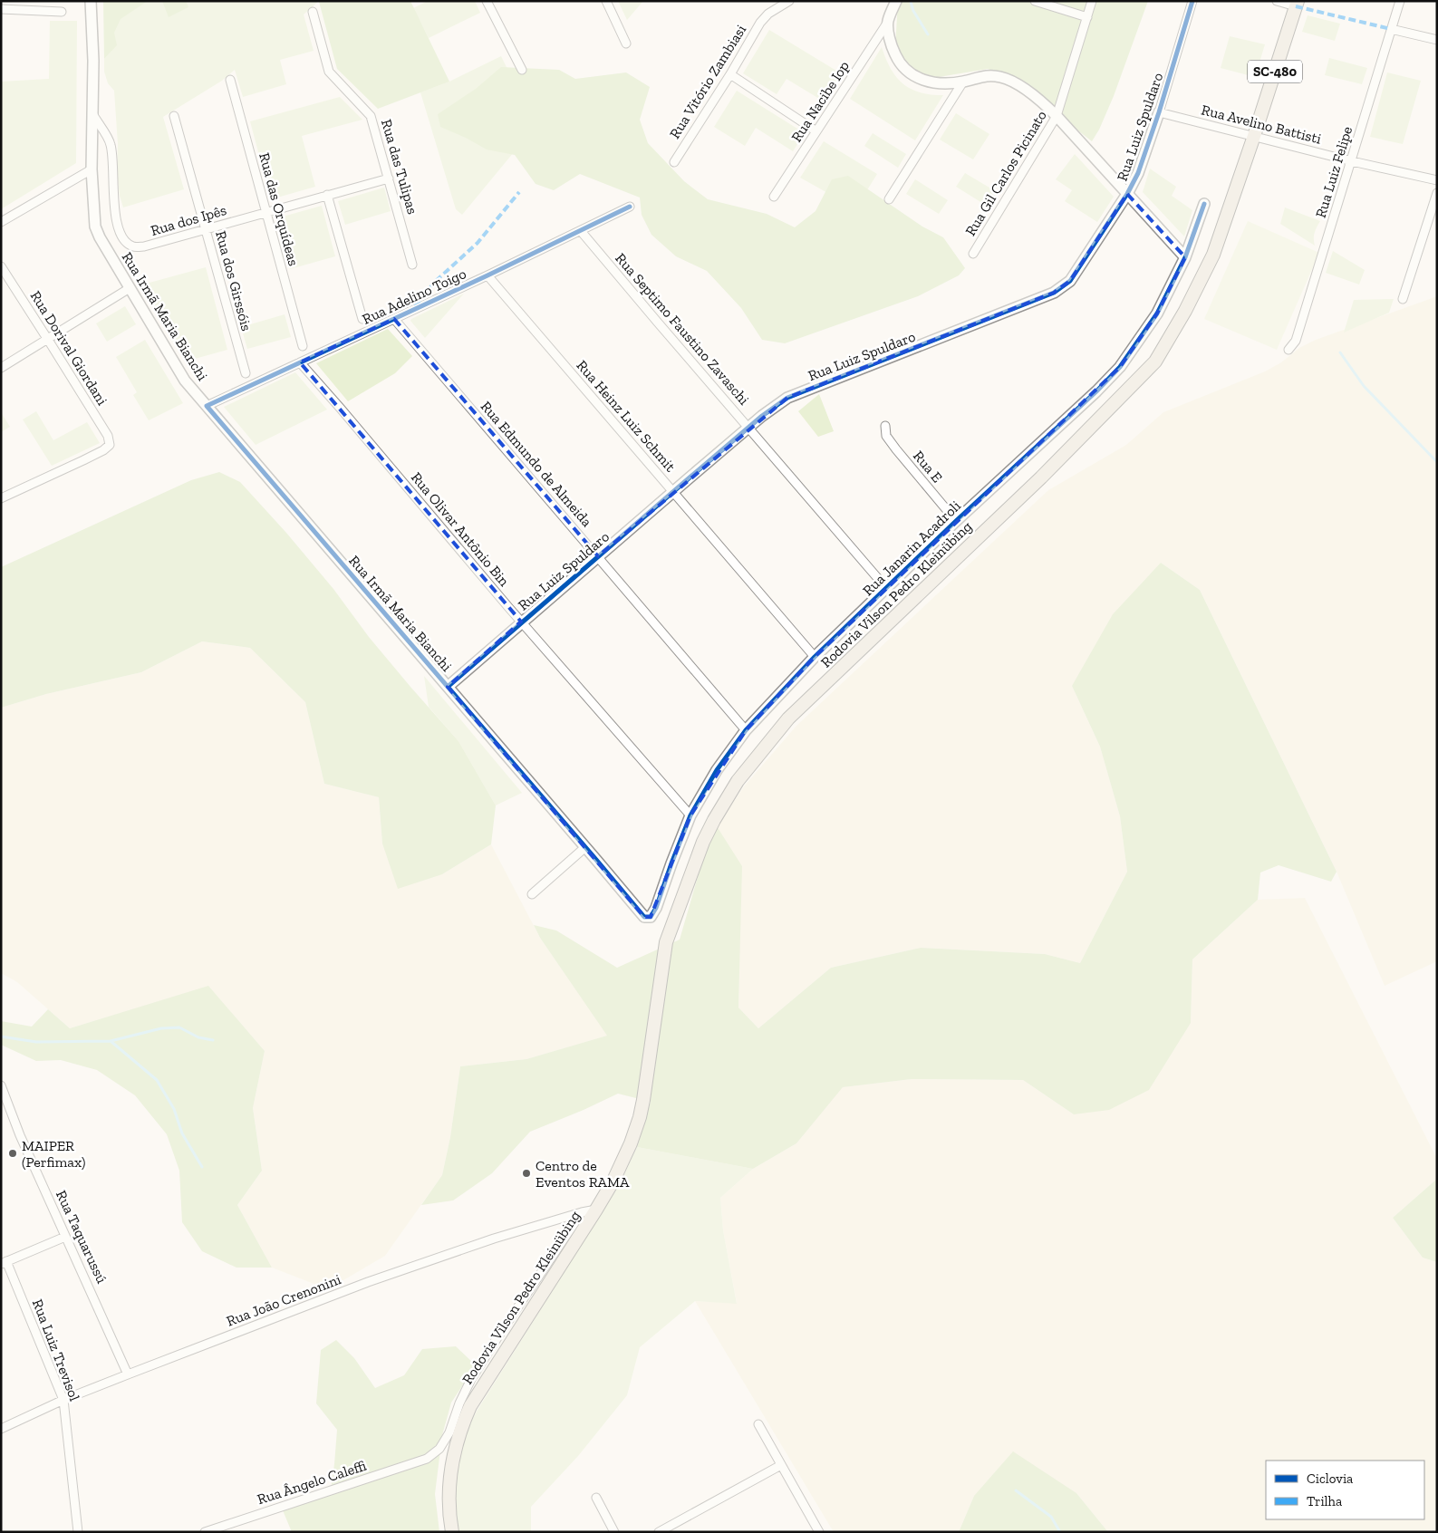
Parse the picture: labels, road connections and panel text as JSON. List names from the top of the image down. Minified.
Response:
{"streets":{"main road":["SC-480","Rodovia Vilson Pedro Kleinübing"],"street":["Rua Vitório Zambiasi","Rua Nacibe Iop","Rua Avelino Battisti","Rua Luiz Spuldaro","Rua das Tulipas","Rua Luiz Felipe","Rua Gil Carlos Picinato","Rua das Orquídeas","Rua dos Ipês","Rua dos Girssóis","Rua Adelino Toigo","Rua Irmã Maria Bianchi","Rua Septimo Faustino Zavaschi","Rua Dorival Giordani","Rua Heinz Luiz Schmit","Rua Edmundo de Almeida","Rua E","Rua Olivar Antônio Bin","Rua Janarin Acadroli","Rua Taquarussú","Rua João Crenonini","Rua Luiz Trevisol","Rua Ângelo Caleffi"]},"crossings":[["Rua Avelino Battisti","Rua Luiz Spuldaro"],["Rua Avelino Battisti","Rua Luiz Felipe"],["Rua Avelino Battisti","Rodovia Vilson Pedro Kleinübing"],["Rua Luiz Spuldaro","Rua Irmã Maria Bianchi"],["Rua Luiz Spuldaro","Rua Septimo Faustino Zavaschi"],["Rua Luiz Spuldaro","Rua Heinz Luiz Schmit"],["Rua Luiz Spuldaro","Rua Edmundo de Almeida"],["Rua Luiz Spuldaro","Rua Olivar Antônio Bin"],["Rua das Tulipas","Rua dos Ipês"],["Rua das Orquídeas","Rua dos Ipês"],["Rua dos Ipês","Rua dos Girssóis"],["Rua dos Ipês","Rua Irmã Maria Bianchi"],["Rua Adelino Toigo","Rua Irmã Maria Bianchi"],["Rua Adelino Toigo","Rua Septimo Faustino Zavaschi"],["Rua Adelino Toigo","Rua Heinz Luiz Schmit"],["Rua Adelino Toigo","Rua Edmundo de Almeida"],["Rua Adelino Toigo","Rua Olivar Antônio Bin"],["Rua Irmã Maria Bianchi","Rua Janarin Acadroli"],["Rua Septimo Faustino Zavaschi","Rua Janarin Acadroli"],["Rua Heinz Luiz Schmit","Rua Janarin Acadroli"],["Rua Edmundo de Almeida","Rua Janarin Acadroli"],["Rua E","Rua Janarin Acadroli"],["Rua Olivar Antônio Bin","Rua Janarin Acadroli"],["Rodovia Vilson Pedro Kleinübing","Rua João Crenonini"],["Rua Taquarussú","Rua João Crenonini"],["Rua João Crenonini","Rua Luiz Trevisol"],["Rua João Crenonini","Rua Ângelo Caleffi"]],"places":["MAIPER (Perfimax)","Centro de Eventos RAMA"],"legend":["Ciclovia","Trilha"]}
